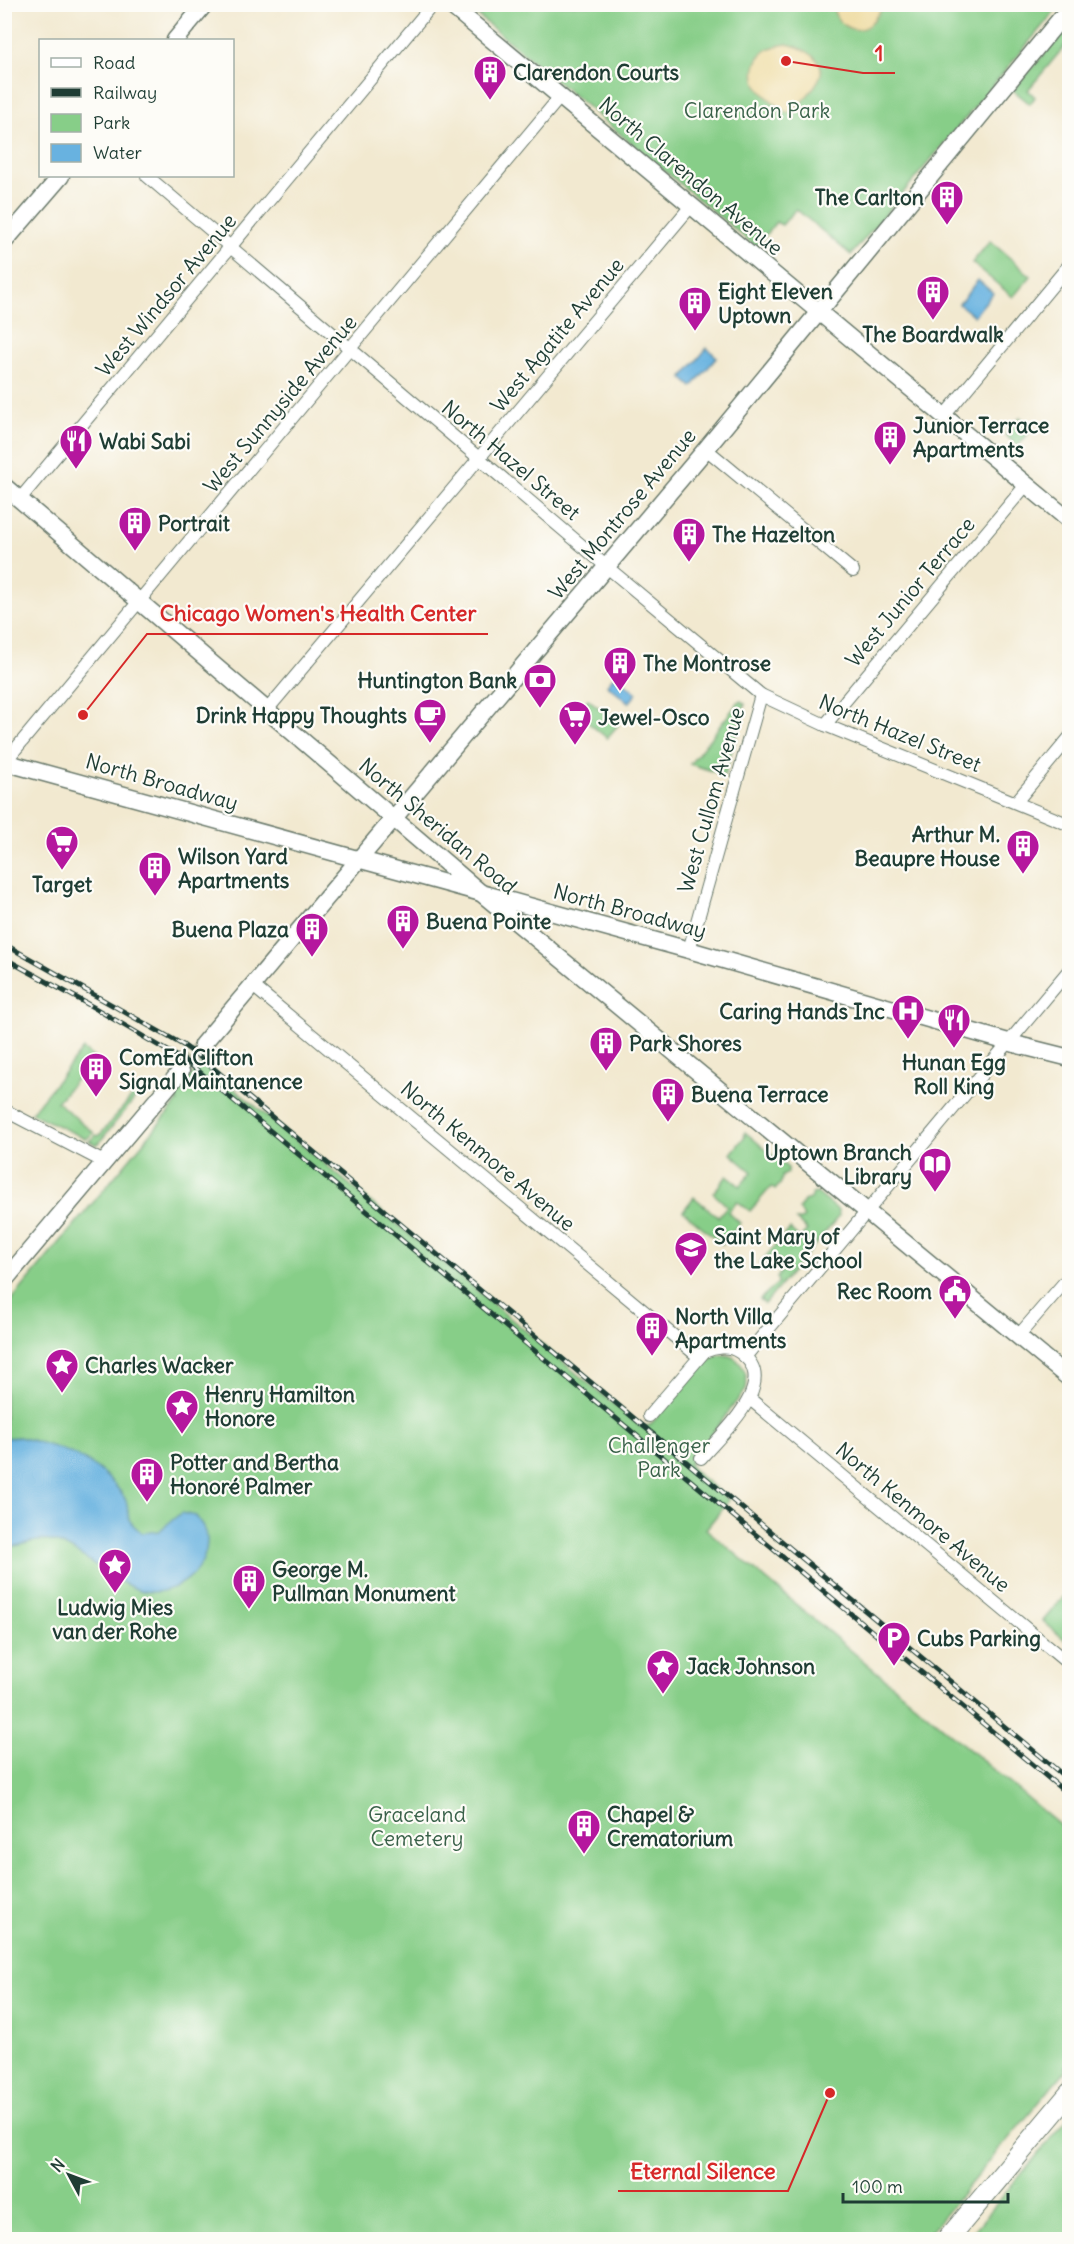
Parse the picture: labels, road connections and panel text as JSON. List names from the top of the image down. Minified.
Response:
{"streets":{"main road":["North Clarendon Avenue","West Montrose Avenue","North Broadway","North Sheridan Road"],"street":["West Windsor Avenue","West Agatite Avenue","West Sunnyside Avenue","North Hazel Street","West Junior Terrace","West Cullom Avenue","North Kenmore Avenue"]},"crossings":[["North Clarendon Avenue","West Agatite Avenue"],["North Clarendon Avenue","West Sunnyside Avenue"],["North Clarendon Avenue","West Montrose Avenue"],["North Clarendon Avenue","West Junior Terrace"],["West Windsor Avenue","North Hazel Street"],["West Windsor Avenue","North Sheridan Road"],["West Agatite Avenue","North Hazel Street"],["West Agatite Avenue","North Sheridan Road"],["West Sunnyside Avenue","North Hazel Street"],["West Sunnyside Avenue","North Broadway"],["West Sunnyside Avenue","North Sheridan Road"],["North Hazel Street","West Montrose Avenue"],["North Hazel Street","West Junior Terrace"],["North Hazel Street","West Cullom Avenue"],["West Montrose Avenue","North Broadway"],["West Montrose Avenue","North Sheridan Road"],["West Montrose Avenue","North Kenmore Avenue"],["North Broadway","West Cullom Avenue"],["North Broadway","North Sheridan Road"]],"parks":["Clarendon Park","Challenger Park","Graceland Cemetery"],"places":{"other":["1","Chicago Women's Health Center","Eternal Silence"],"building":["Clarendon Courts","The Carlton","The Boardwalk","Eight Eleven Uptown","Junior Terrace Apartments","Portrait","The Hazelton","The Montrose","Arthur M. Beaupre House","Wilson Yard Apartments","Buena Pointe","Buena Plaza","Park Shores","ComEd Clifton Signal Maintanence","Buena Terrace","North Villa Apartments","Potter and Bertha Honoré Palmer","George M. Pullman Monument","Chapel & Crematorium"],"restaurant":["Wabi Sabi","Hunan Egg Roll King"],"bank":["Huntington Bank"],"cafe":["Drink Happy Thoughts"],"supermarket":["Jewel-Osco","Target"],"hospital":["Caring Hands Inc"],"library":["Uptown Branch Library"],"school or university":["Saint Mary of the Lake School"],"public building":["Rec Room"],"place":["Charles Wacker","Henry Hamilton Honore","Ludwig Mies van der Rohe","Jack Johnson"],"parking":["Cubs Parking"]},"legend":["Road","Railway","Park","Water"],"scale_bar":"100 m","north":"top left"}
